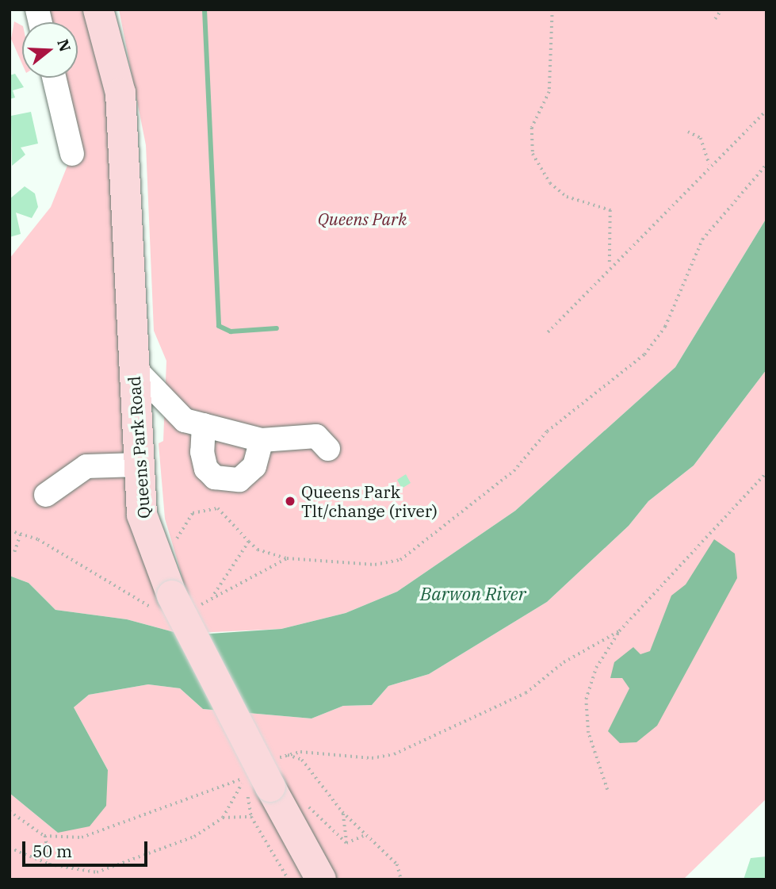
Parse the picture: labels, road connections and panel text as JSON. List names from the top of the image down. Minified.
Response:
{"streets":{"main road":["Queens Park Road"]},"water":["Barwon River"],"parks":["Queens Park"],"places":["Queens Park Tlt/change (river)"],"scale_bar":"50 m","north":"right"}
